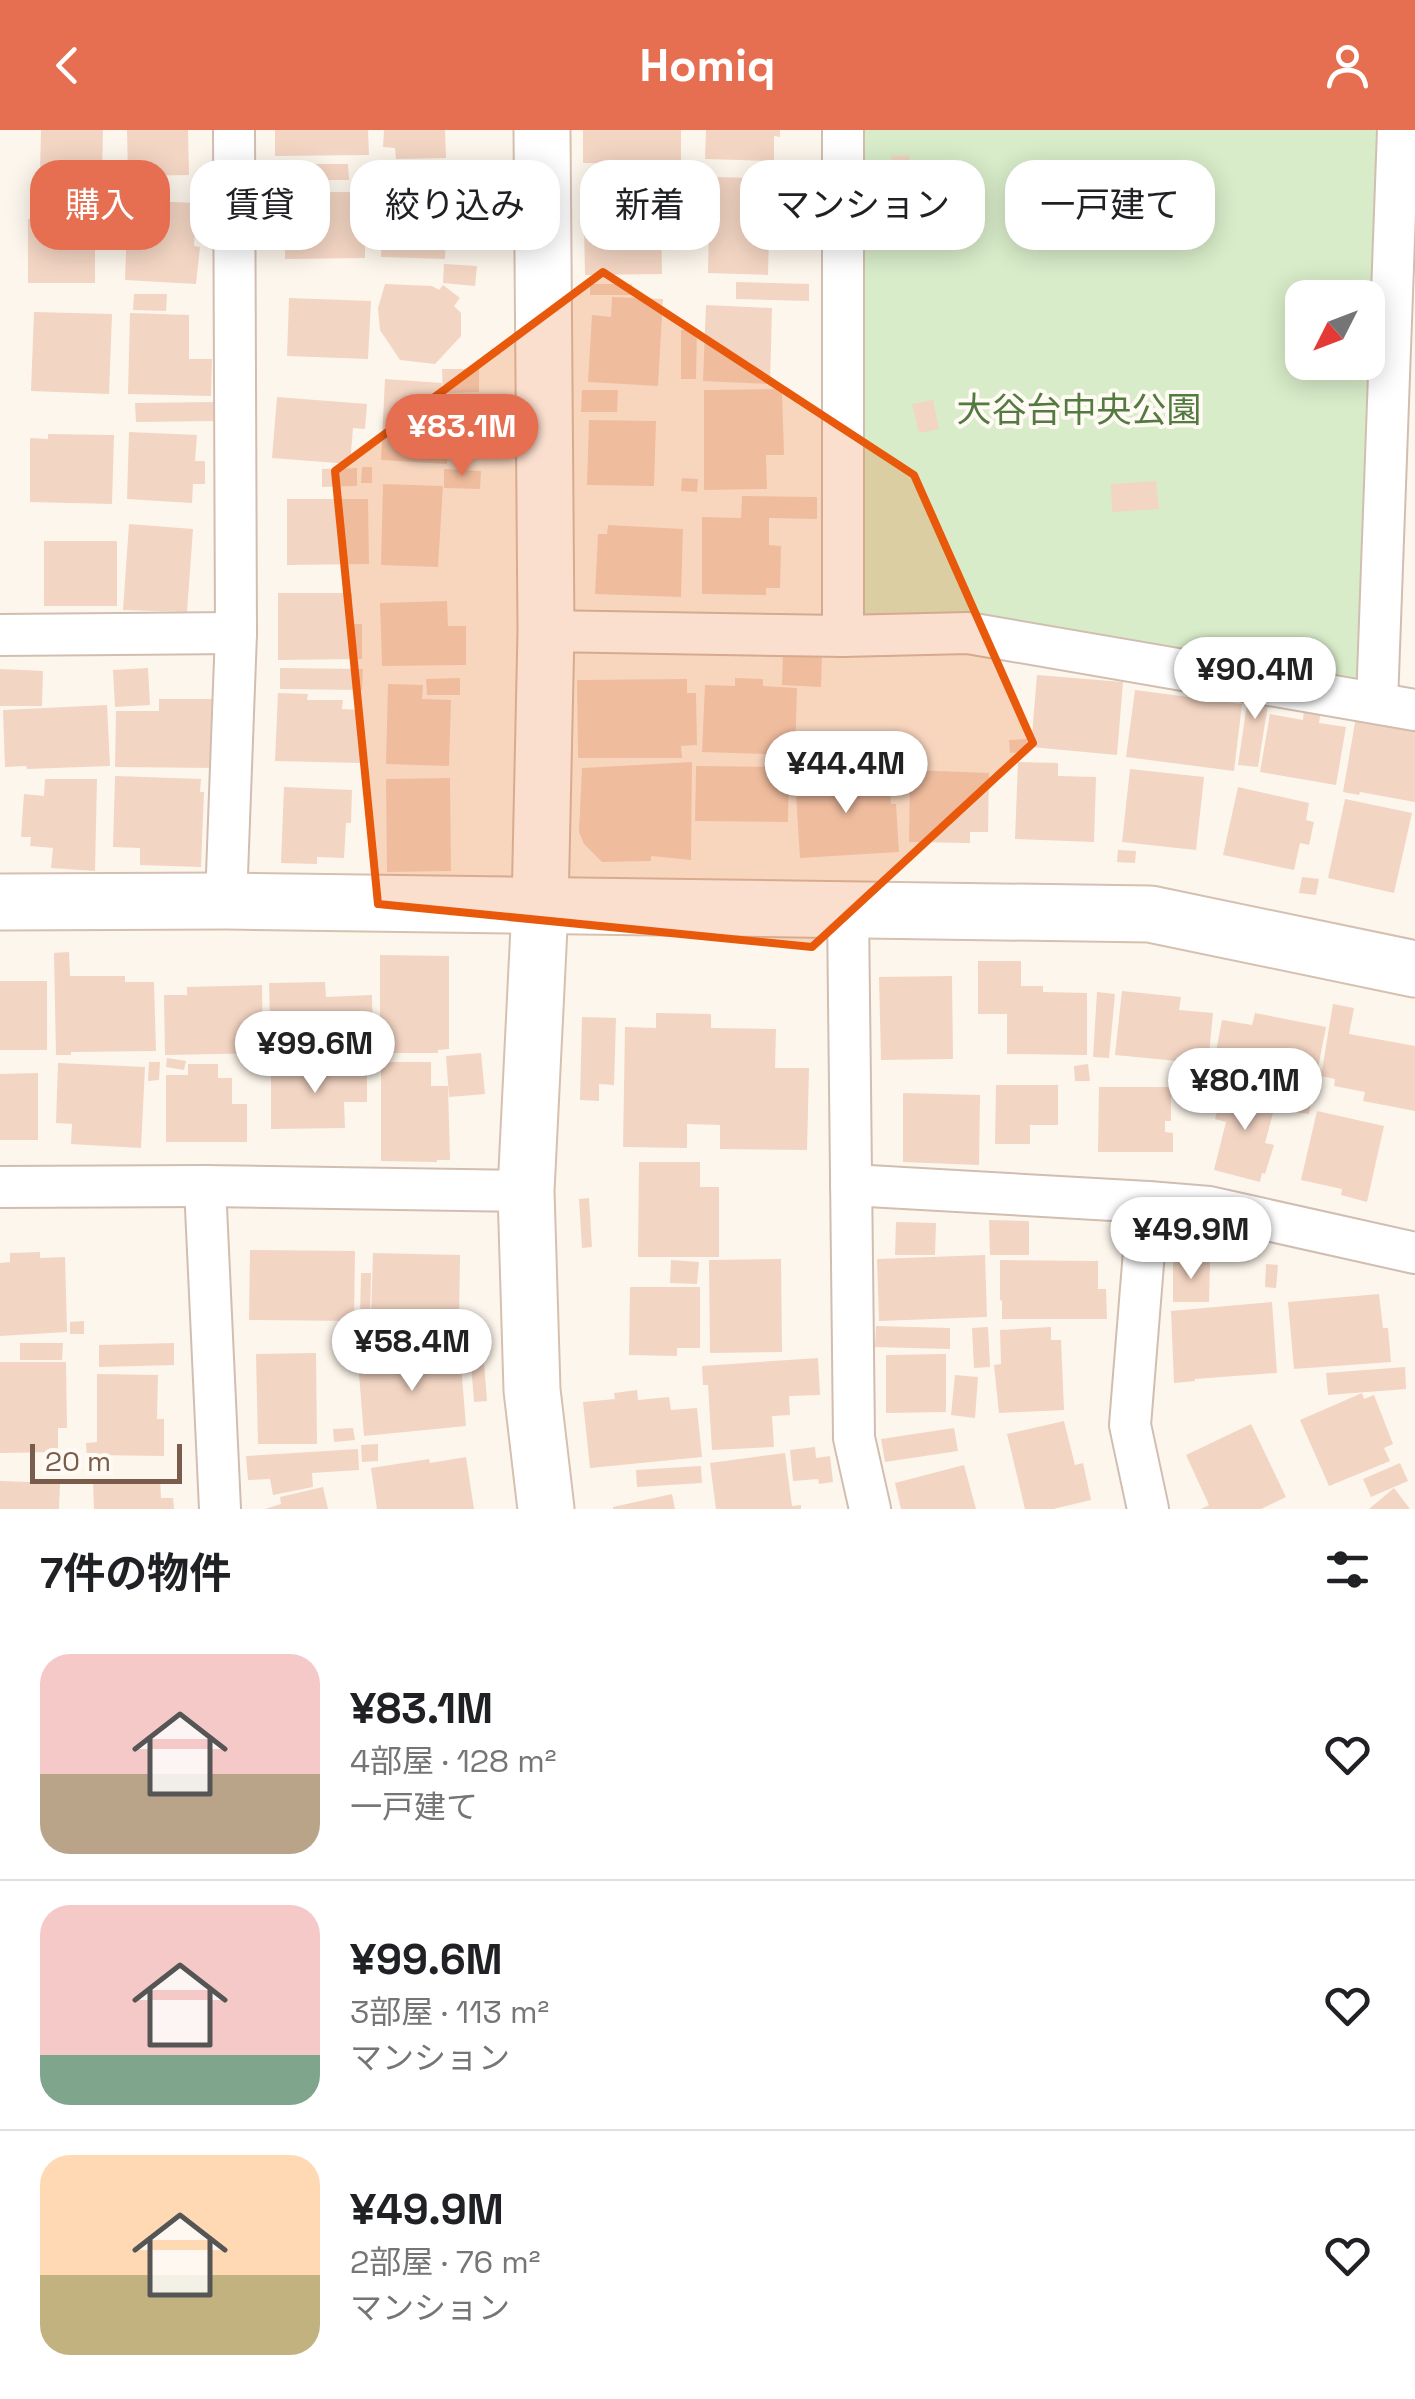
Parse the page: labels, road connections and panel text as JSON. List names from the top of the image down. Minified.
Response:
{"parks":["大谷台中央公園"],"scale_bar":"20 m","north":"bottom left","page":{"header":"Homiq","chip":["購入","賃貸","絞り込み","新着","マンション","一戸建て"],"price":["¥83.1M","¥90.4M","¥44.4M","¥99.6M","¥80.1M","¥49.9M","¥58.4M"],"scale":"20 m","heading":"7件の物件","list":[{"name":"¥83.1M","note":"4部屋 · 128 m² · 一戸建て"},{"name":"¥99.6M","note":"3部屋 · 113 m² · マンション"},{"name":"¥49.9M","note":"2部屋 · 76 m² · マンション"}]}}
